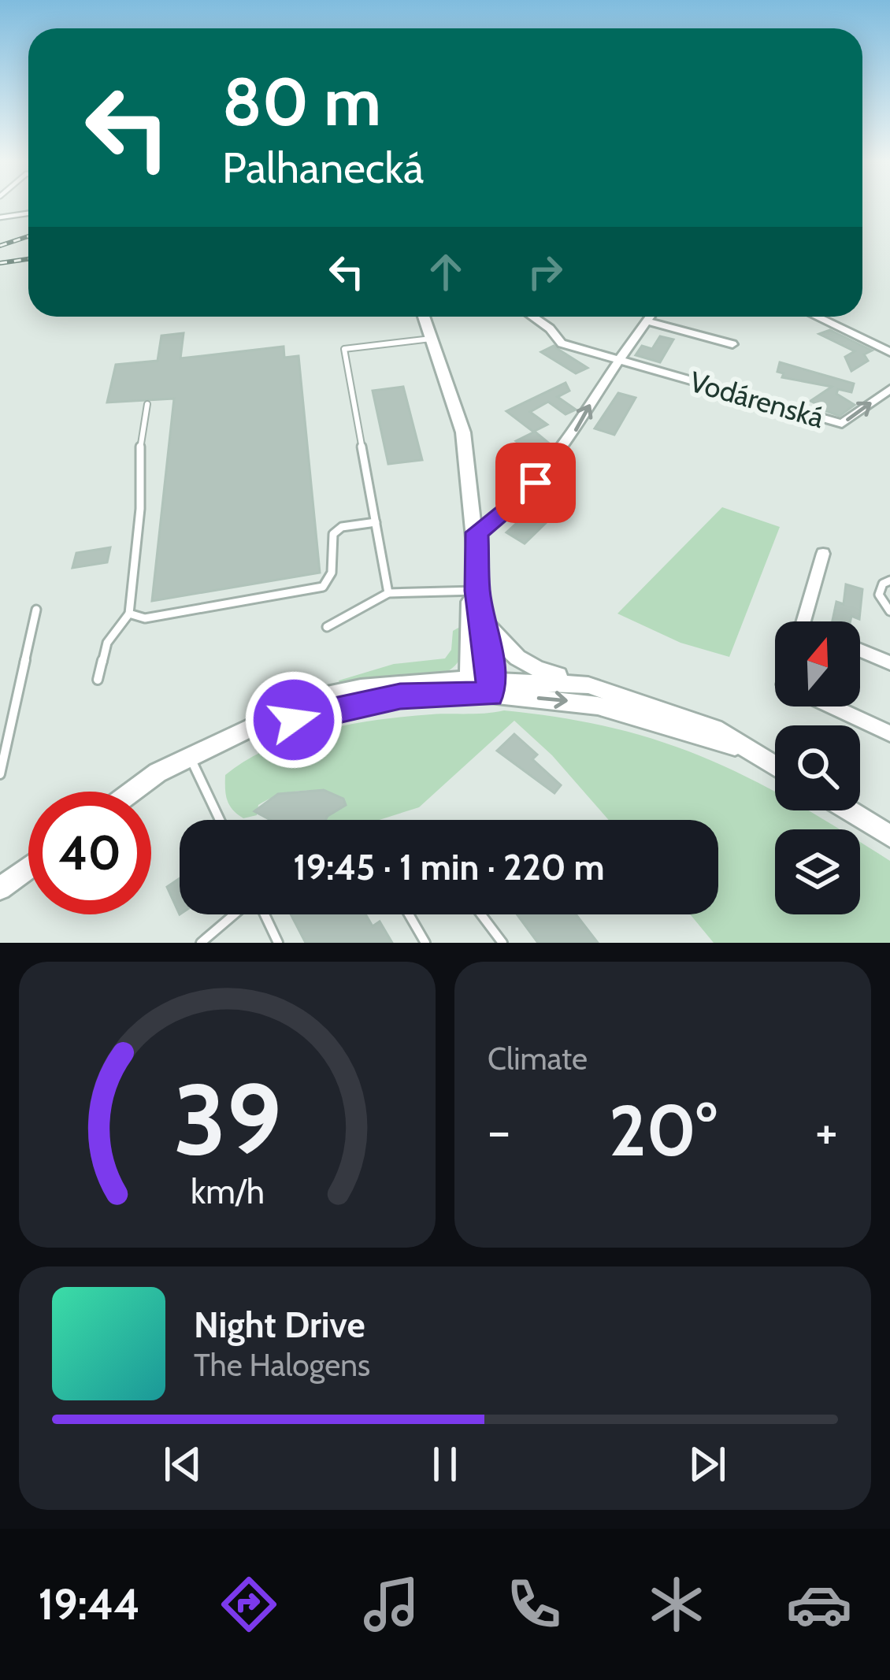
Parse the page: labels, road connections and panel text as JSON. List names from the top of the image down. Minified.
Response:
{"streets":{"street":["Vodárenská"]},"north":"top","page":{"turn":["80 m","Palhanecká"],"limit":"40","trip":"19:45 · 1 min · 220 m","tile":"Climate","heat":["−","20°","+"],"song":["Night Drive","The Halogens"],"tabs":"19:44","gauge":["39","km/h"]}}
